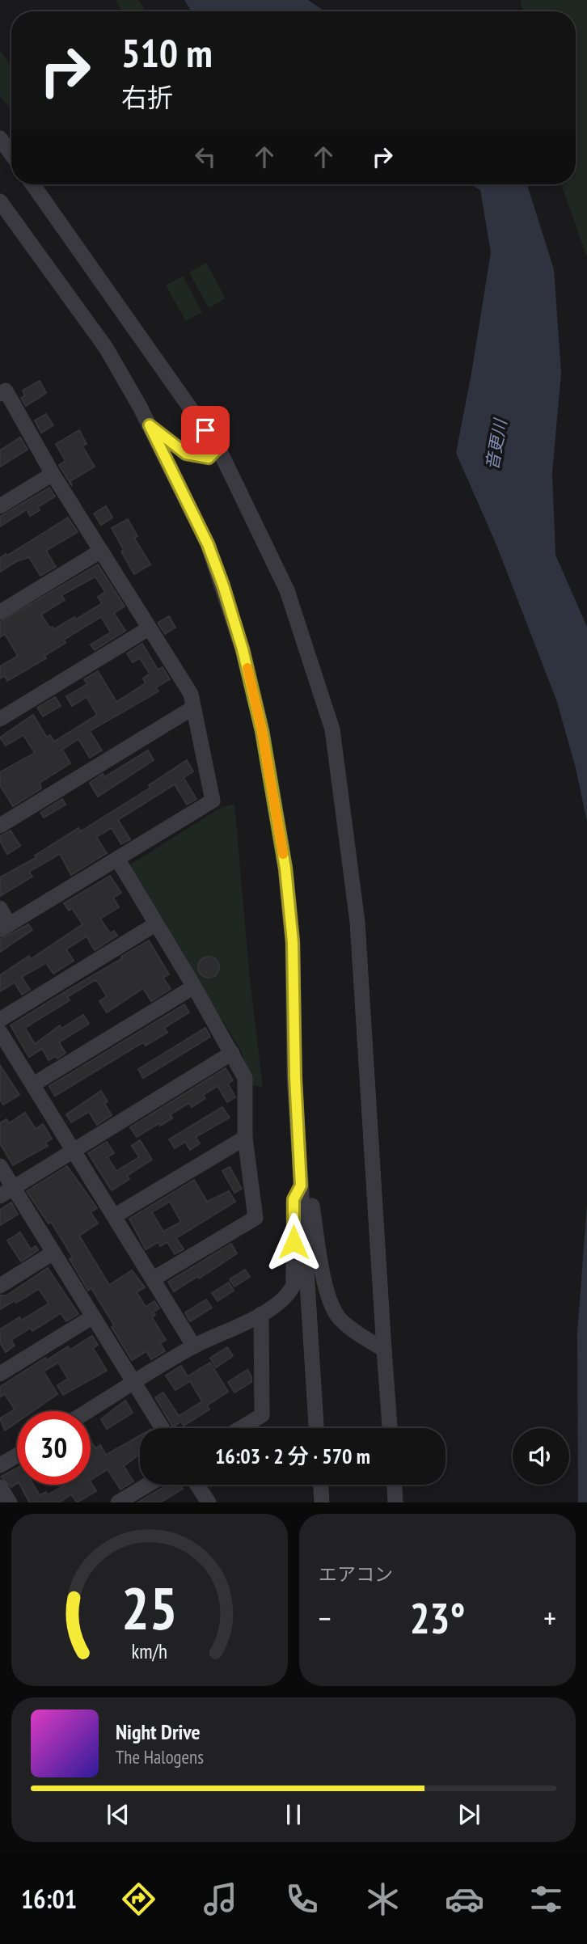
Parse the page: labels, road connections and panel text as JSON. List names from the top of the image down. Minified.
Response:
{"water":["音更川"],"page":{"turn":["510 m","右折"],"limit":"30","trip":"16:03 · 2 分 · 570 m","tile":"エアコン","heat":["−","23°","+"],"song":["Night Drive","The Halogens"],"tabs":"16:01","gauge":["25","km/h"]}}
